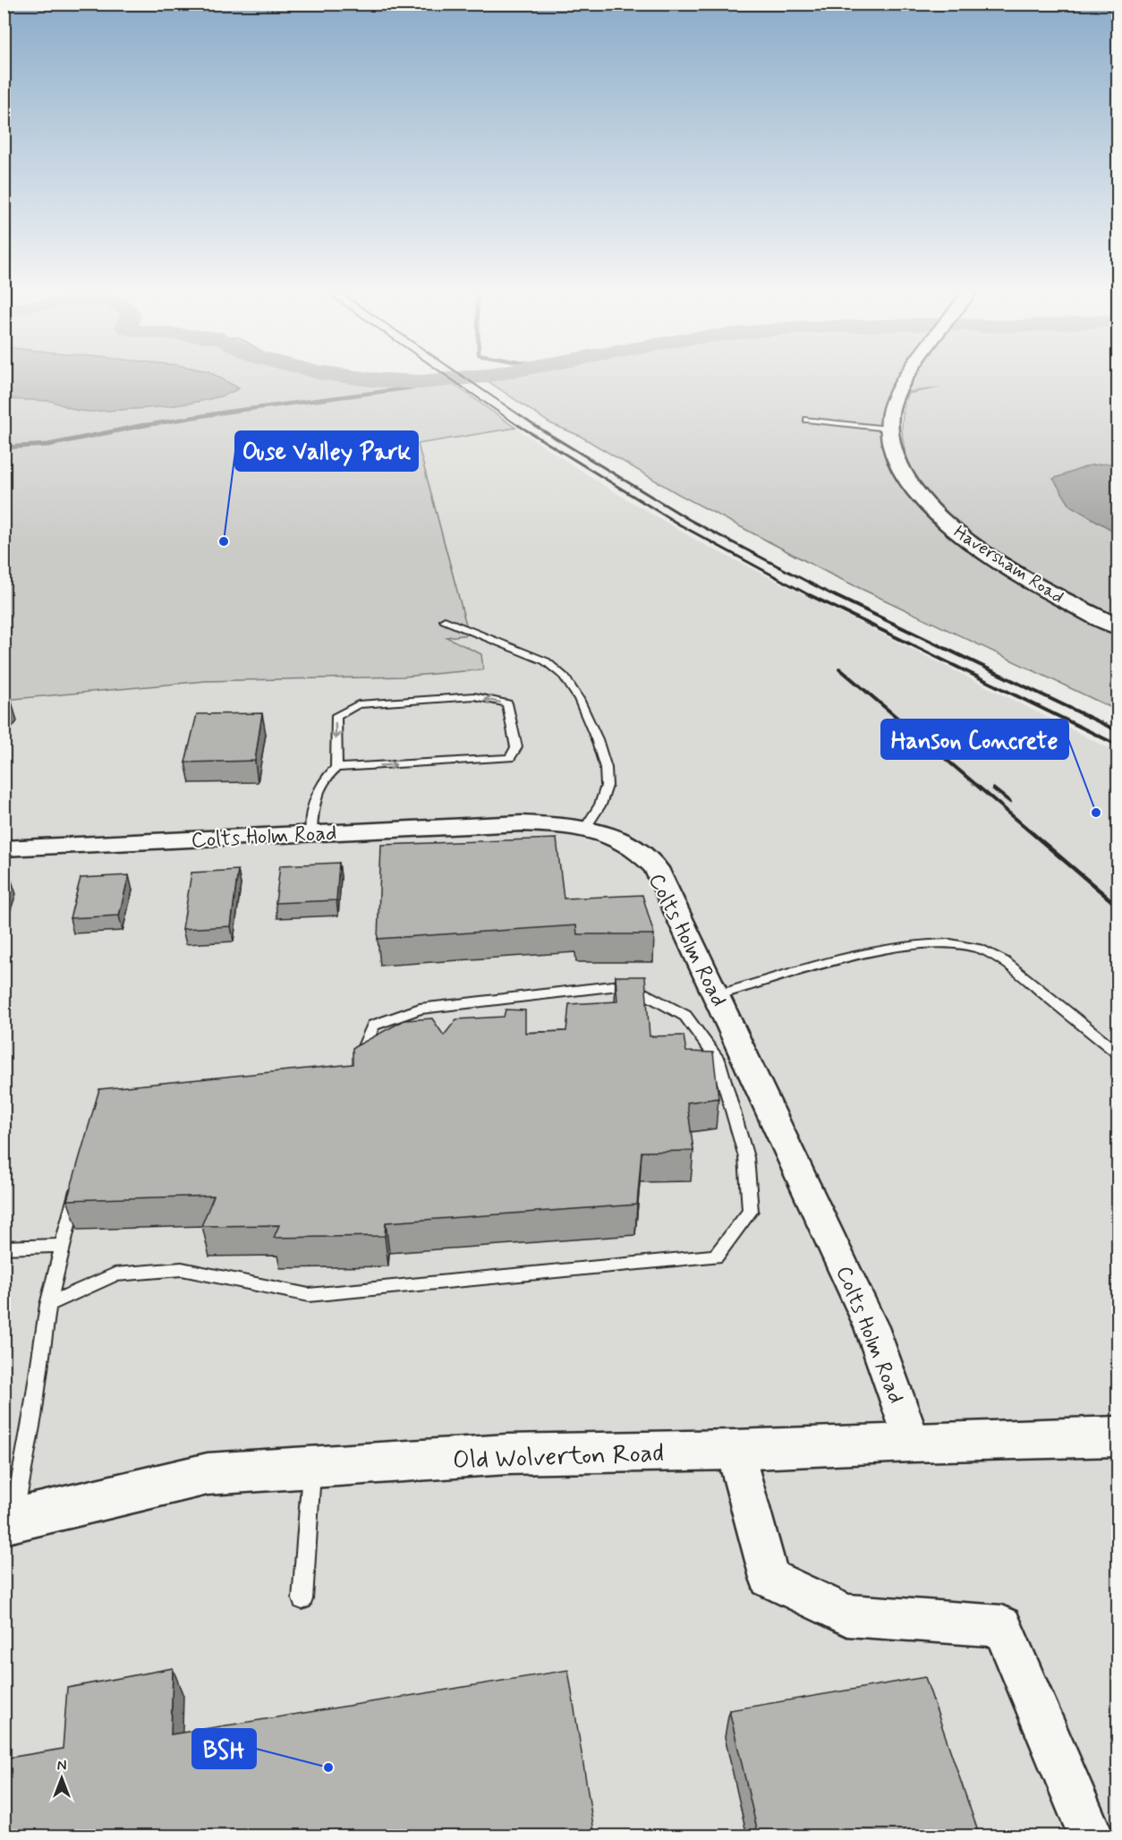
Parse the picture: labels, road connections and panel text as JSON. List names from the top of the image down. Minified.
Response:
{"streets":{"street":["Haversham Road","Colts Holm Road","Old Wolverton Road"]},"crossings":[["Colts Holm Road","Old Wolverton Road"]],"places":["Ouse Valley Park","Hanson Concrete","BSH"],"north":"top"}
